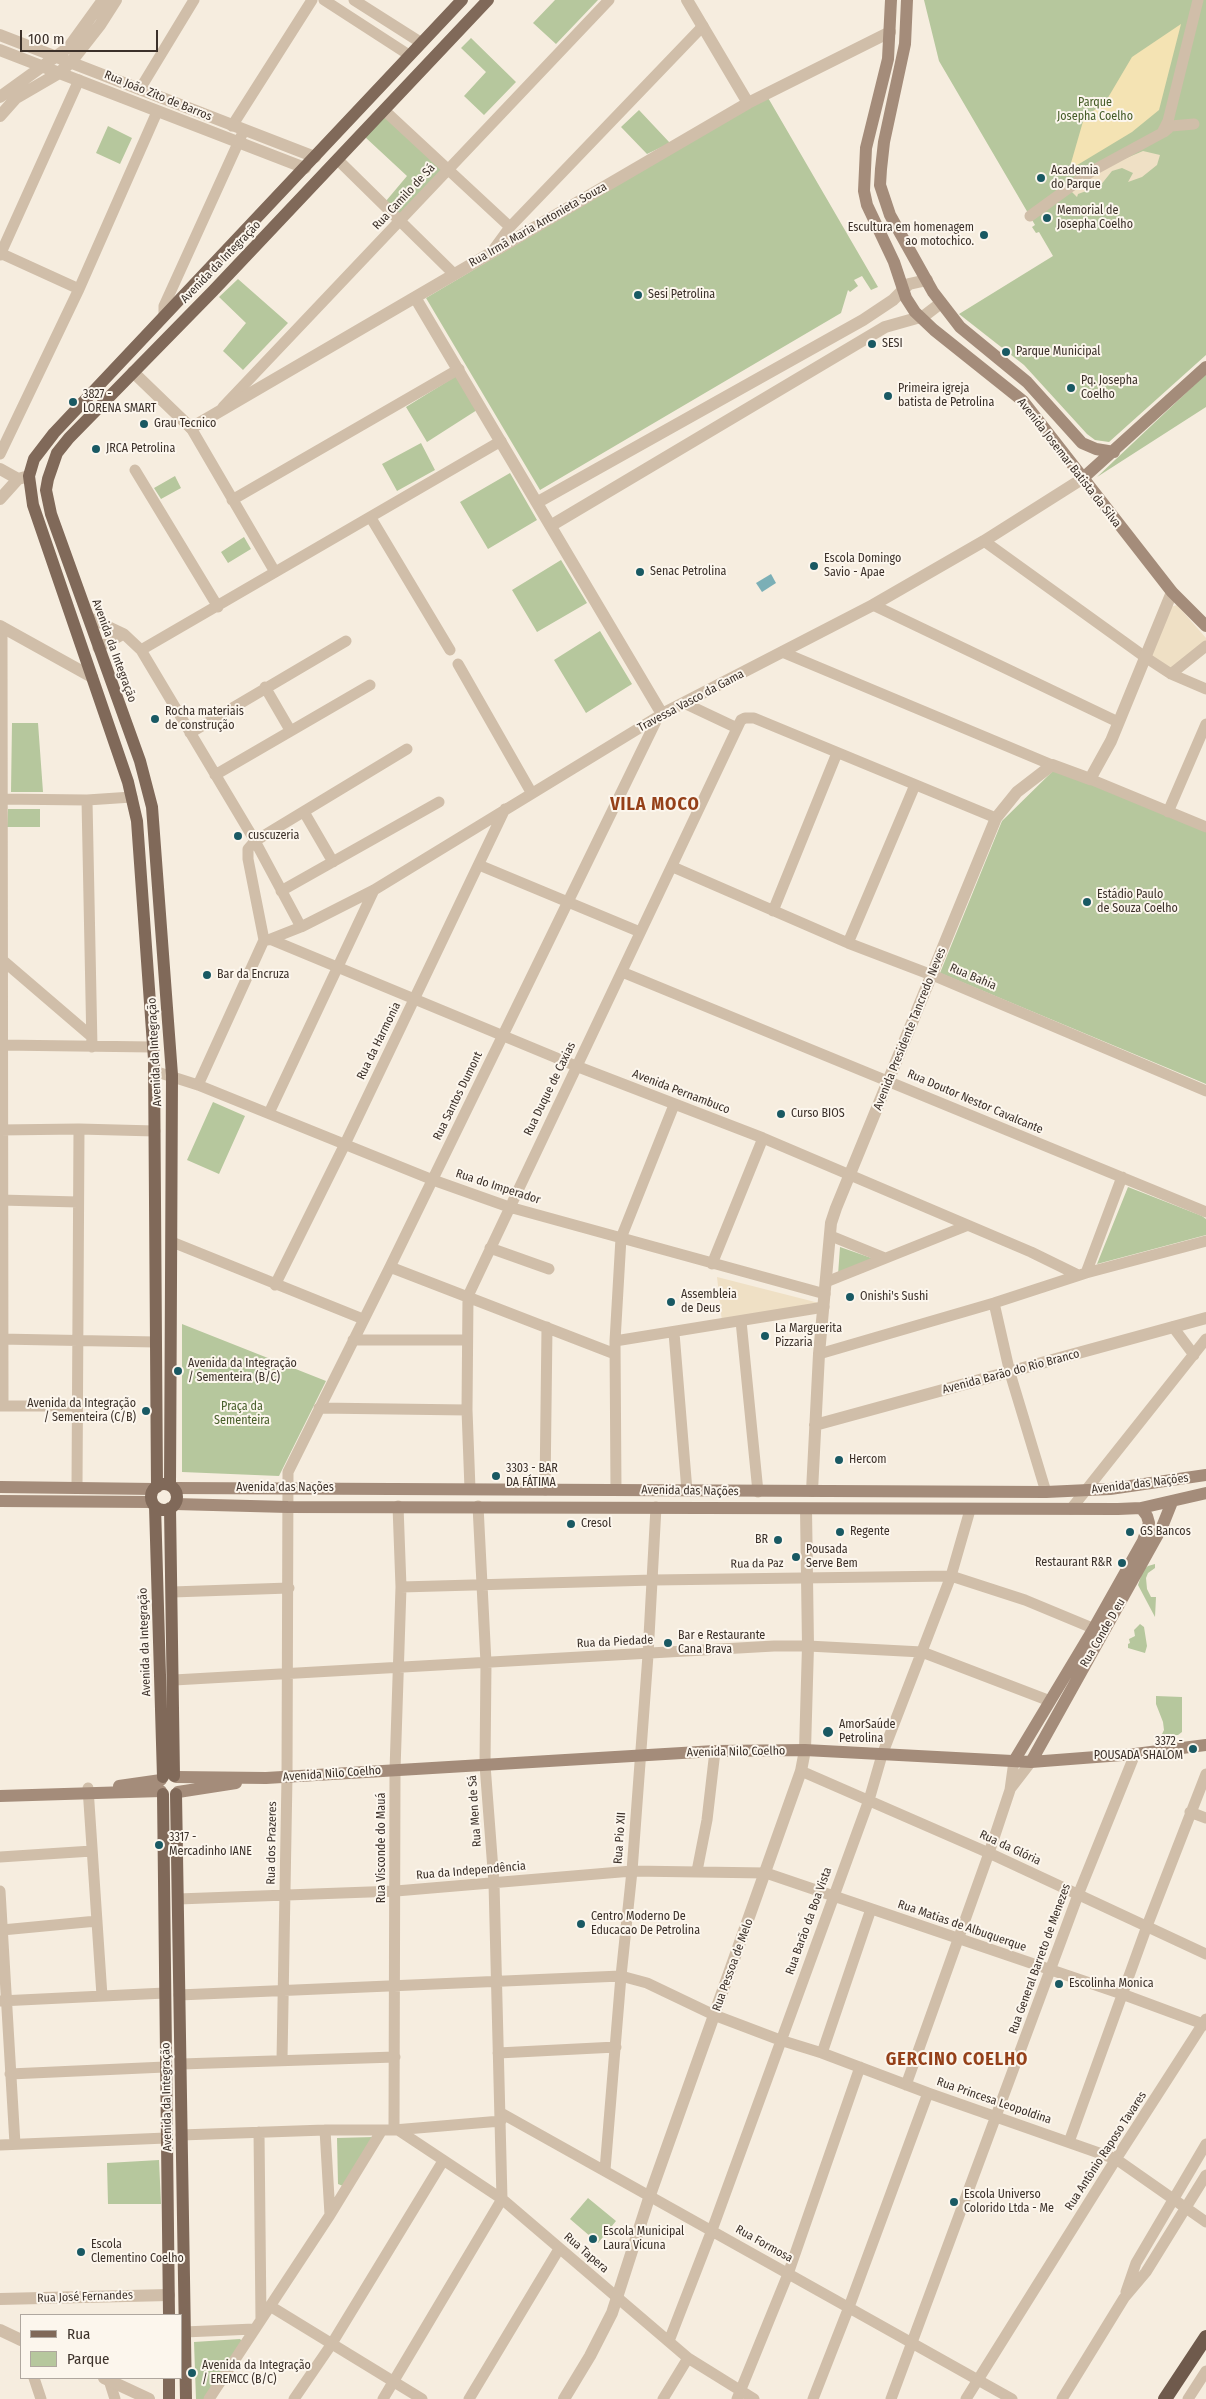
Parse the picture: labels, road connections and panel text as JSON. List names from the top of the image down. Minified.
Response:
{"streets":{"main road":["Avenida da Integração","Avenida Josemar Batista da Silva","Avenida das Nações","Rua Conde D eu","Avenida Nilo Coelho"],"street":["Rua João Zito de Barros","Rua Camilo de Sá","Rua Irmã Maria Antonieta Souza","Travessa Vasco da Gama","Rua Bahia","Avenida Presidente Tancredo Neves","Rua da Harmonia","Rua Duque de Caxias","Avenida Pernambuco","Rua Santos Dumont","Rua Doutor Nestor Cavalcante","Rua do Imperador","Avenida Barão do Rio Branco","Rua da Paz","Rua da Piedade","Rua Men de Sá","Rua Pio XII","Rua dos Prazeres","Rua Visconde do Mauá","Rua da Glória","Rua da Independência","Rua Barão da Boa Vista","Rua Matias de Albuquerque","Rua General Barreto de Menezes","Rua Pessoa de Melo","Rua Princesa Leopoldina","Rua Antônio Raposo Tavares","Rua Formosa","Rua Tapera","Rua José Fernandes"]},"crossings":[["Rua João Zito de Barros","Avenida da Integração"],["Rua Camilo de Sá","Rua Irmã Maria Antonieta Souza"],["Rua Irmã Maria Antonieta Souza","Avenida Josemar Batista da Silva"],["Avenida da Integração","Rua do Imperador"],["Avenida da Integração","Avenida das Nações"],["Avenida da Integração","Rua da Piedade"],["Avenida da Integração","Avenida Nilo Coelho"],["Avenida da Integração","Rua da Independência"],["Avenida da Integração","Rua Princesa Leopoldina"],["Avenida da Integração","Rua José Fernandes"],["Avenida Josemar Batista da Silva","Travessa Vasco da Gama"],["Travessa Vasco da Gama","Rua da Harmonia"],["Travessa Vasco da Gama","Avenida Pernambuco"],["Travessa Vasco da Gama","Rua Santos Dumont"],["Rua Bahia","Avenida Presidente Tancredo Neves"],["Rua Bahia","Rua Duque de Caxias"],["Avenida Presidente Tancredo Neves","Avenida Pernambuco"],["Avenida Presidente Tancredo Neves","Rua Doutor Nestor Cavalcante"],["Avenida Presidente Tancredo Neves","Rua do Imperador"],["Avenida Presidente Tancredo Neves","Avenida Barão do Rio Branco"],["Avenida Presidente Tancredo Neves","Avenida das Nações"],["Rua da Harmonia","Avenida Pernambuco"],["Rua da Harmonia","Rua do Imperador"],["Rua Duque de Caxias","Avenida Pernambuco"],["Rua Duque de Caxias","Rua Doutor Nestor Cavalcante"],["Rua Duque de Caxias","Rua do Imperador"],["Rua Duque de Caxias","Avenida das Nações"],["Avenida Pernambuco","Rua Santos Dumont"],["Rua Santos Dumont","Rua do Imperador"],["Rua Santos Dumont","Avenida das Nações"],["Rua Santos Dumont","Rua dos Prazeres"],["Avenida das Nações","Rua Conde D eu"],["Avenida das Nações","Rua Men de Sá"],["Avenida das Nações","Rua Pio XII"],["Avenida das Nações","Rua dos Prazeres"],["Avenida das Nações","Rua Visconde do Mauá"],["Avenida das Nações","Rua Barão da Boa Vista"],["Avenida das Nações","Rua Pessoa de Melo"],["Rua da Paz","Rua Conde D eu"],["Rua da Paz","Rua Men de Sá"],["Rua da Paz","Rua Pio XII"],["Rua da Paz","Rua Visconde do Mauá"],["Rua da Paz","Rua Barão da Boa Vista"],["Rua da Paz","Rua Pessoa de Melo"],["Rua Conde D eu","Rua da Piedade"],["Rua Conde D eu","Avenida Nilo Coelho"],["Rua da Piedade","Rua Men de Sá"],["Rua da Piedade","Rua Pio XII"],["Rua da Piedade","Rua dos Prazeres"],["Rua da Piedade","Rua Visconde do Mauá"],["Rua da Piedade","Rua Barão da Boa Vista"],["Rua da Piedade","Rua Pessoa de Melo"],["Avenida Nilo Coelho","Rua Men de Sá"],["Avenida Nilo Coelho","Rua Pio XII"],["Avenida Nilo Coelho","Rua dos Prazeres"],["Avenida Nilo Coelho","Rua Visconde do Mauá"],["Avenida Nilo Coelho","Rua Barão da Boa Vista"],["Avenida Nilo Coelho","Rua General Barreto de Menezes"],["Avenida Nilo Coelho","Rua Pessoa de Melo"],["Rua Men de Sá","Rua da Independência"],["Rua Men de Sá","Rua Princesa Leopoldina"],["Rua Men de Sá","Rua Formosa"],["Rua Men de Sá","Rua Tapera"],["Rua Pio XII","Rua da Independência"],["Rua Pio XII","Rua Princesa Leopoldina"],["Rua Pio XII","Rua Formosa"],["Rua dos Prazeres","Rua da Independência"],["Rua dos Prazeres","Rua Princesa Leopoldina"],["Rua Visconde do Mauá","Rua da Independência"],["Rua Visconde do Mauá","Rua Princesa Leopoldina"],["Rua Visconde do Mauá","Rua Tapera"],["Rua da Glória","Rua Barão da Boa Vista"],["Rua da Glória","Rua General Barreto de Menezes"],["Rua da Glória","Rua Pessoa de Melo"],["Rua da Independência","Rua Matias de Albuquerque"],["Rua da Independência","Rua Pessoa de Melo"],["Rua Barão da Boa Vista","Rua Matias de Albuquerque"],["Rua Barão da Boa Vista","Rua Princesa Leopoldina"],["Rua Barão da Boa Vista","Rua Formosa"],["Rua Barão da Boa Vista","Rua Tapera"],["Rua Matias de Albuquerque","Rua General Barreto de Menezes"],["Rua Matias de Albuquerque","Rua Pessoa de Melo"],["Rua Matias de Albuquerque","Rua Antônio Raposo Tavares"],["Rua General Barreto de Menezes","Rua Princesa Leopoldina"],["Rua General Barreto de Menezes","Rua Formosa"],["Rua Pessoa de Melo","Rua Princesa Leopoldina"],["Rua Pessoa de Melo","Rua Formosa"],["Rua Pessoa de Melo","Rua Tapera"],["Rua Princesa Leopoldina","Rua Antônio Raposo Tavares"],["Rua Antônio Raposo Tavares","Rua Formosa"]],"districts":["VILA MOCO","GERCINO COELHO"],"parks":["Parque Josepha Coelho","Praça da Sementeira"],"places":["Academia do Parque","Memorial de Josepha Coelho","Escultura em homenagem ao motochico.","Sesi Petrolina","SESI","Parque Municipal","Pq. Josepha Coelho","Primeira igreja batista de Petrolina","3827 - LORENA SMART","Grau Tecnico","JRCA Petrolina","Escola Domingo Savio - Apae","Senac Petrolina","Rocha materiais de construção","cuscuzeria","Estádio Paulo de Souza Coelho","Bar da Encruza","Curso BIOS","Onishi's Sushi","Assembleia de Deus","La Marguerita Pizzaria","Avenida da Integração / Sementeira (B/C)","Avenida da Integração / Sementeira (C/B)","Hercom","3303 - BAR DA FÁTIMA","Cresol","Regente","GS Bancos","BR","Pousada Serve Bem","Restaurant R&R","Bar e Restaurante Cana Brava","AmorSaúde Petrolina","3372 - POUSADA SHALOM","3317 - Mercadinho IANE","Centro Moderno De Educacao De Petrolina","Escolinha Monica","Escola Universo Colorido Ltda - Me","Escola Municipal Laura Vicuna","Escola Clementino Coelho","Avenida da Integração / EREMCC (B/C)"],"legend":["Rua","Parque"],"scale_bar":"100 m"}
